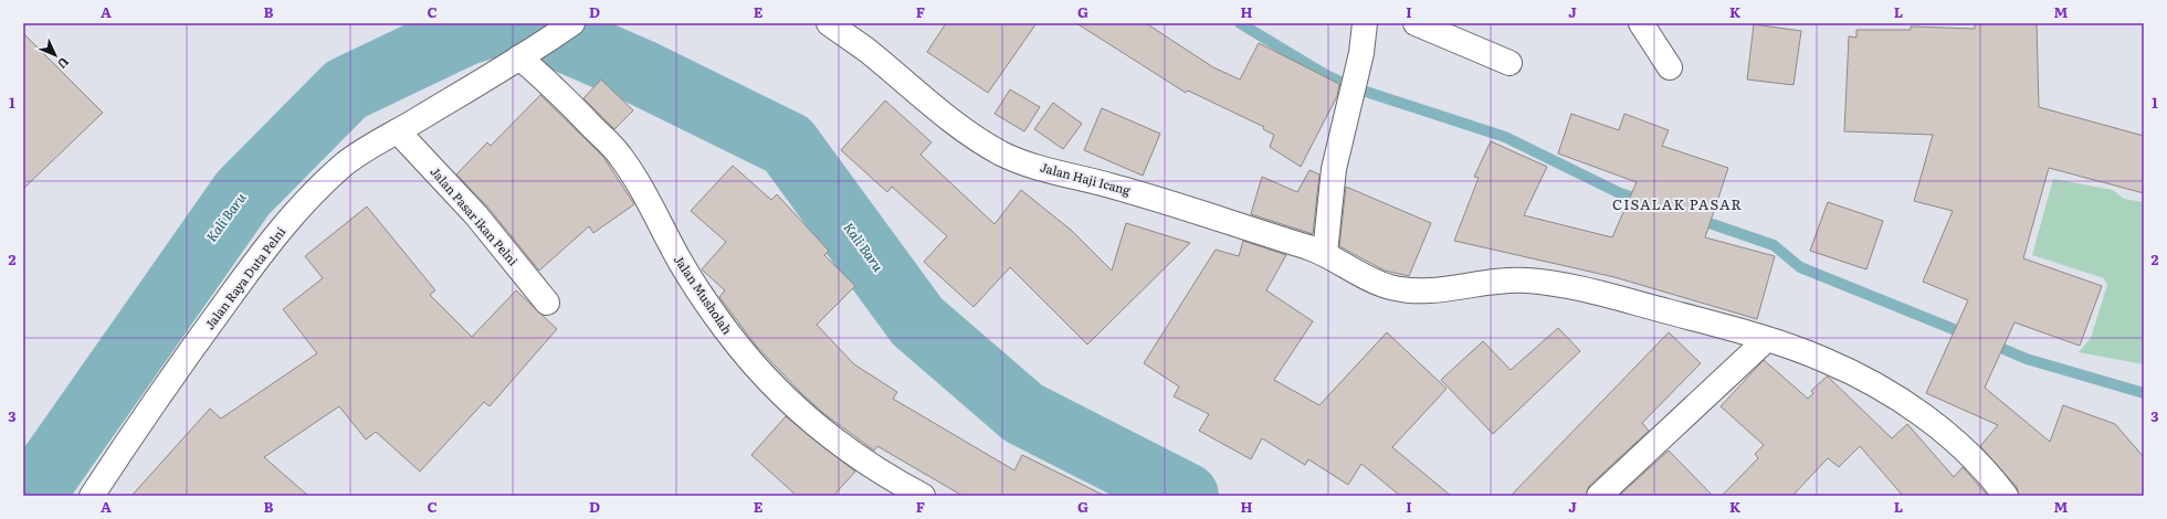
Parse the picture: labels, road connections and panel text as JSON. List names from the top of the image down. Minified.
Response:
{"streets":{"street":["Jalan Haji Icang","Jalan Pasar ikan Pelni","Jalan Raya Duta Pelni","Jalan Musholah"]},"crossings":[["Jalan Pasar ikan Pelni","Jalan Raya Duta Pelni"],["Jalan Raya Duta Pelni","Jalan Musholah"]],"districts":["CISALAK PASAR"],"water":["Kali Baru"],"north":"bottom right","grid":{"columns":["A","B","C","D","E","F","G","H","I","J","K","L","M"],"rows":["1","2","3"]}}
